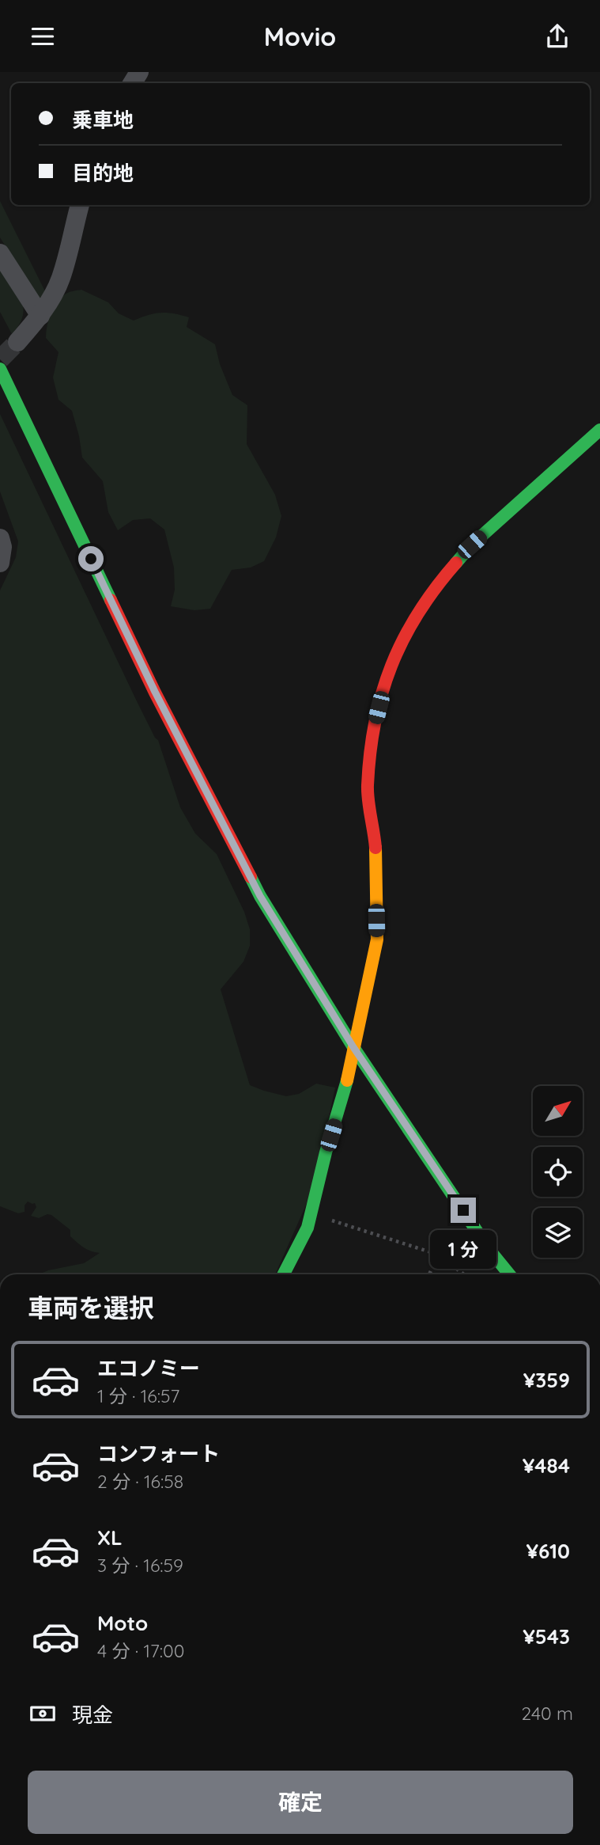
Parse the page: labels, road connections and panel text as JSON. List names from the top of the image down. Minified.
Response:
{"north":"top right","page":{"header":"Movio","banner":["乗車地","目的地"],"bubble":"1 分","heading":"車両を選択","list":[{"name":"エコノミー","note":"1 分 · 16:57","value":"¥359"},{"name":"コンフォート","note":"2 分 · 16:58","value":"¥484"},{"name":"XL","note":"3 分 · 16:59","value":"¥610"},{"name":"Moto","note":"4 分 · 17:00","value":"¥543"}],"pay":["現金","240 m"],"buttons":"確定"}}
